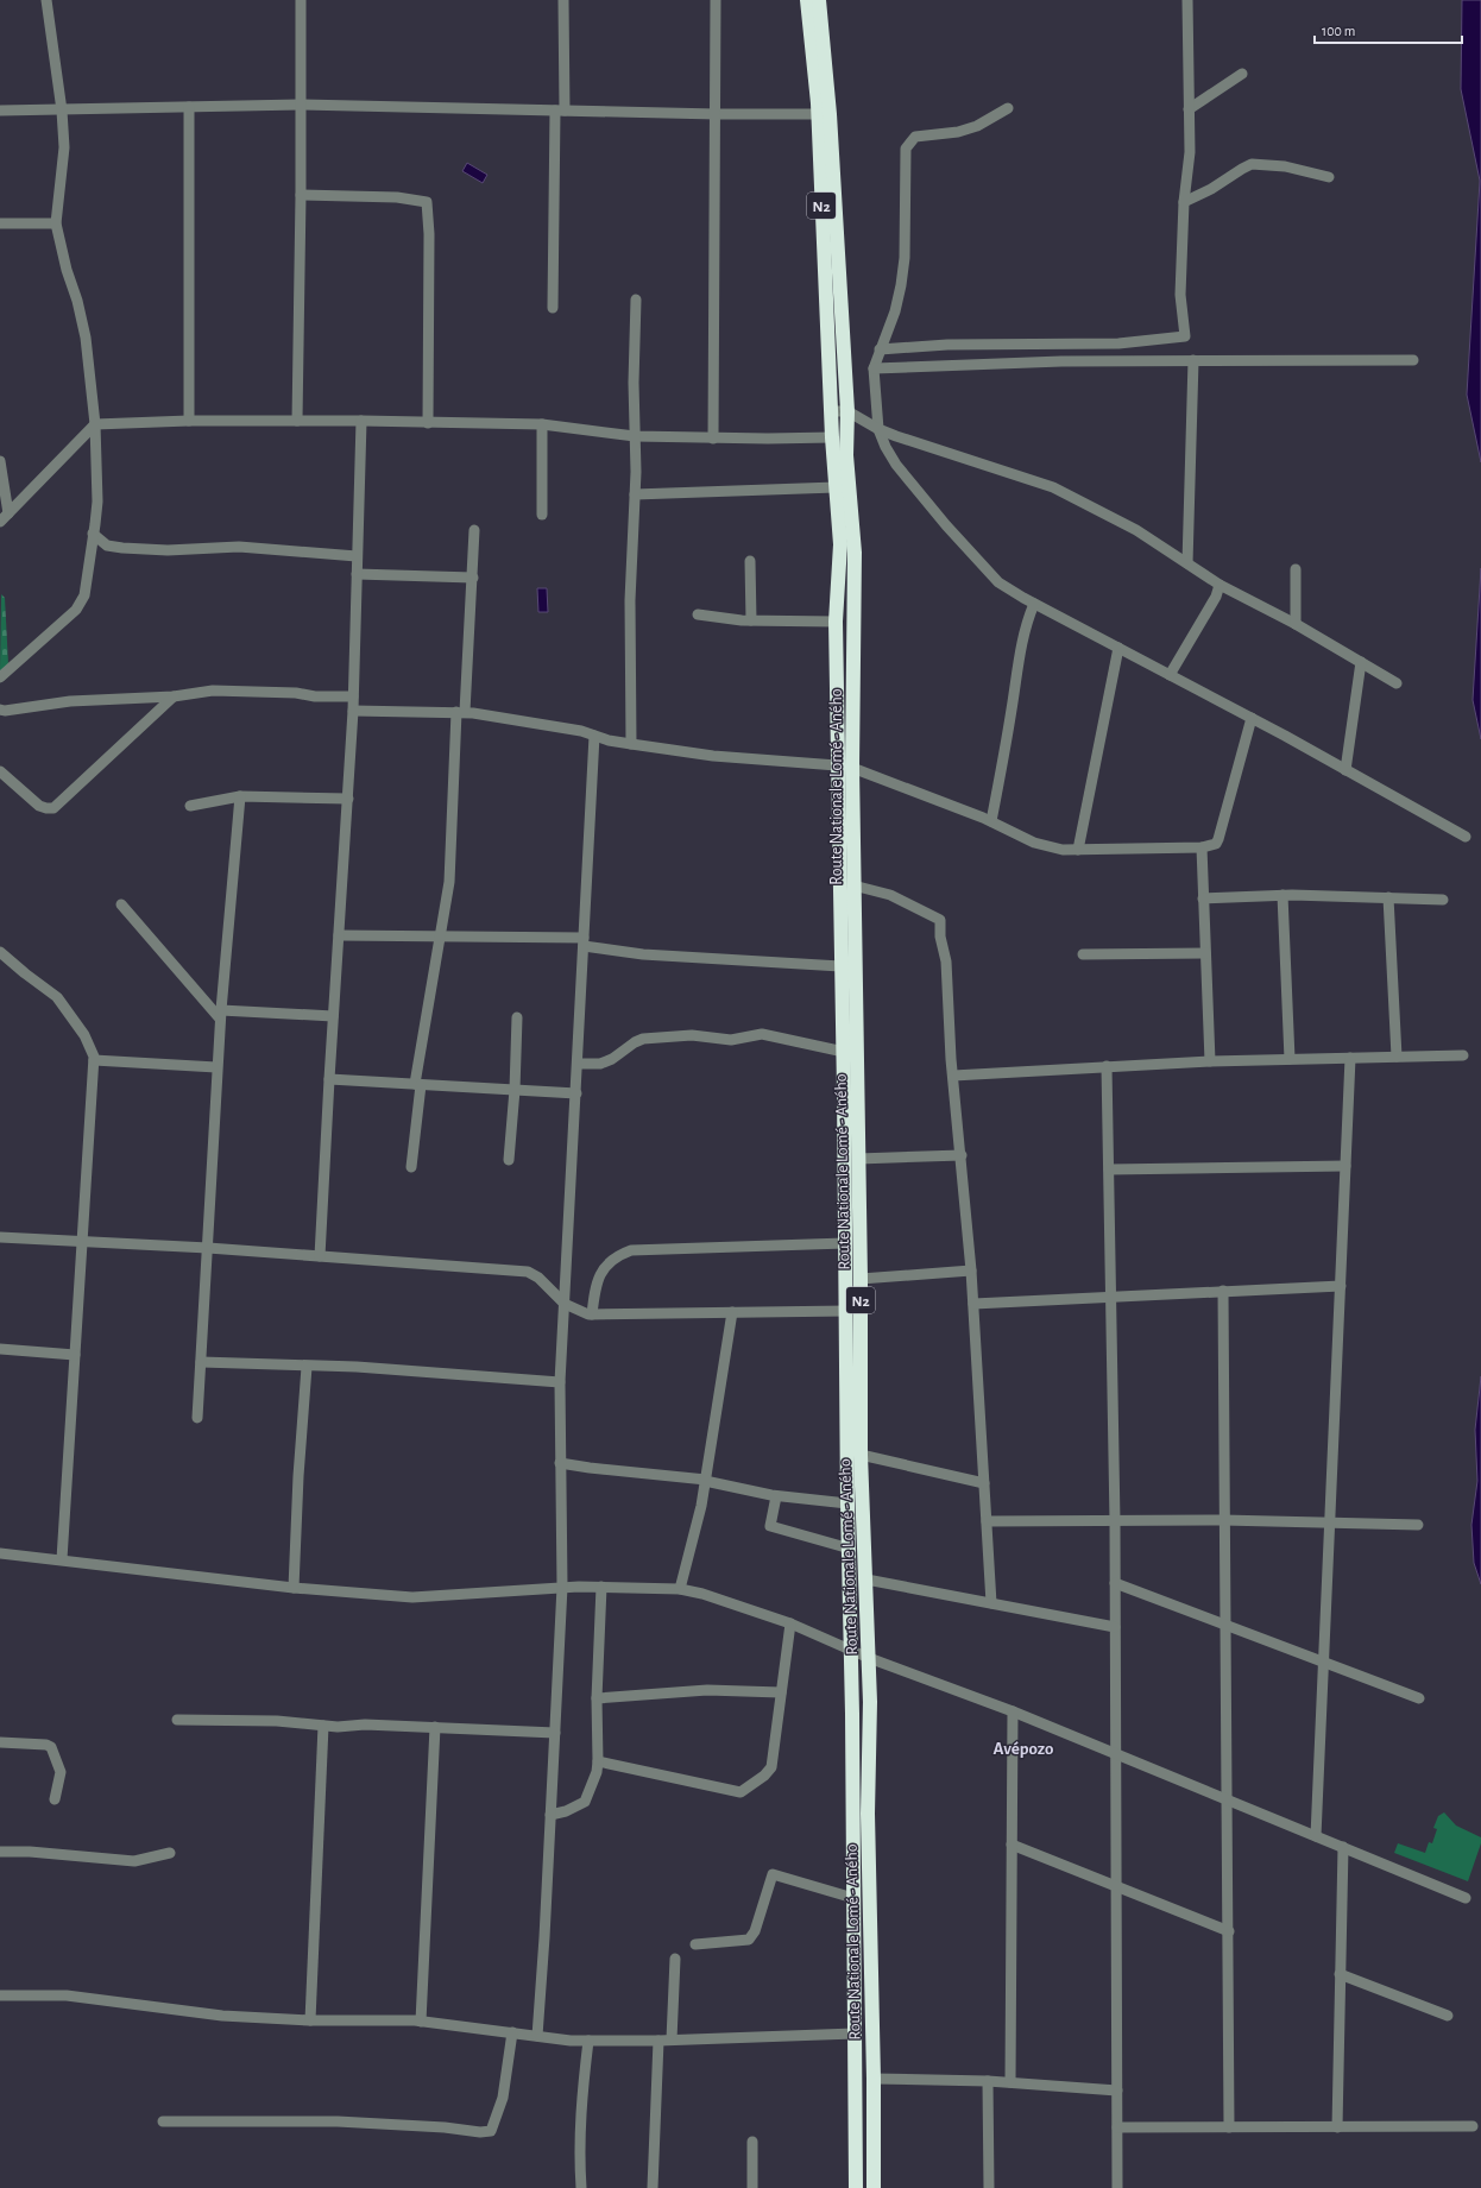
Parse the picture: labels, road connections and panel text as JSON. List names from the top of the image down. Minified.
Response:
{"streets":{"highway":["N2","Route Nationale Lomé - Aného"]},"crossings":[["N2","Route Nationale Lomé - Aného"]],"districts":["Avépozo"],"scale_bar":"100 m"}
